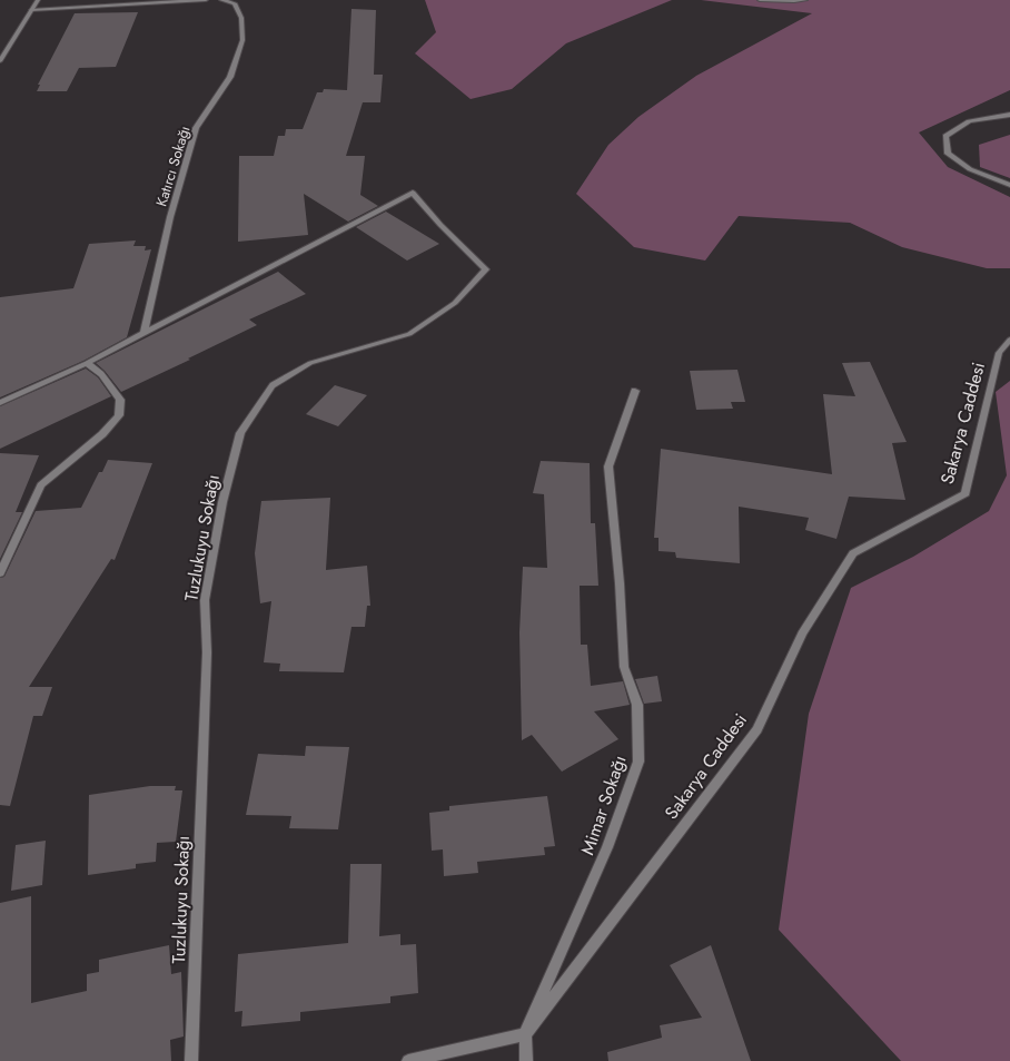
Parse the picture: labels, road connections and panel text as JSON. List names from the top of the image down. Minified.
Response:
{"streets":{"street":["Katırcı Sokağı","Sakarya Caddesi","Tuzlukuyu Sokağı","Mimar Sokağı"]},"crossings":[["Katırcı Sokağı","Tuzlukuyu Sokağı"],["Sakarya Caddesi","Mimar Sokağı"]]}
